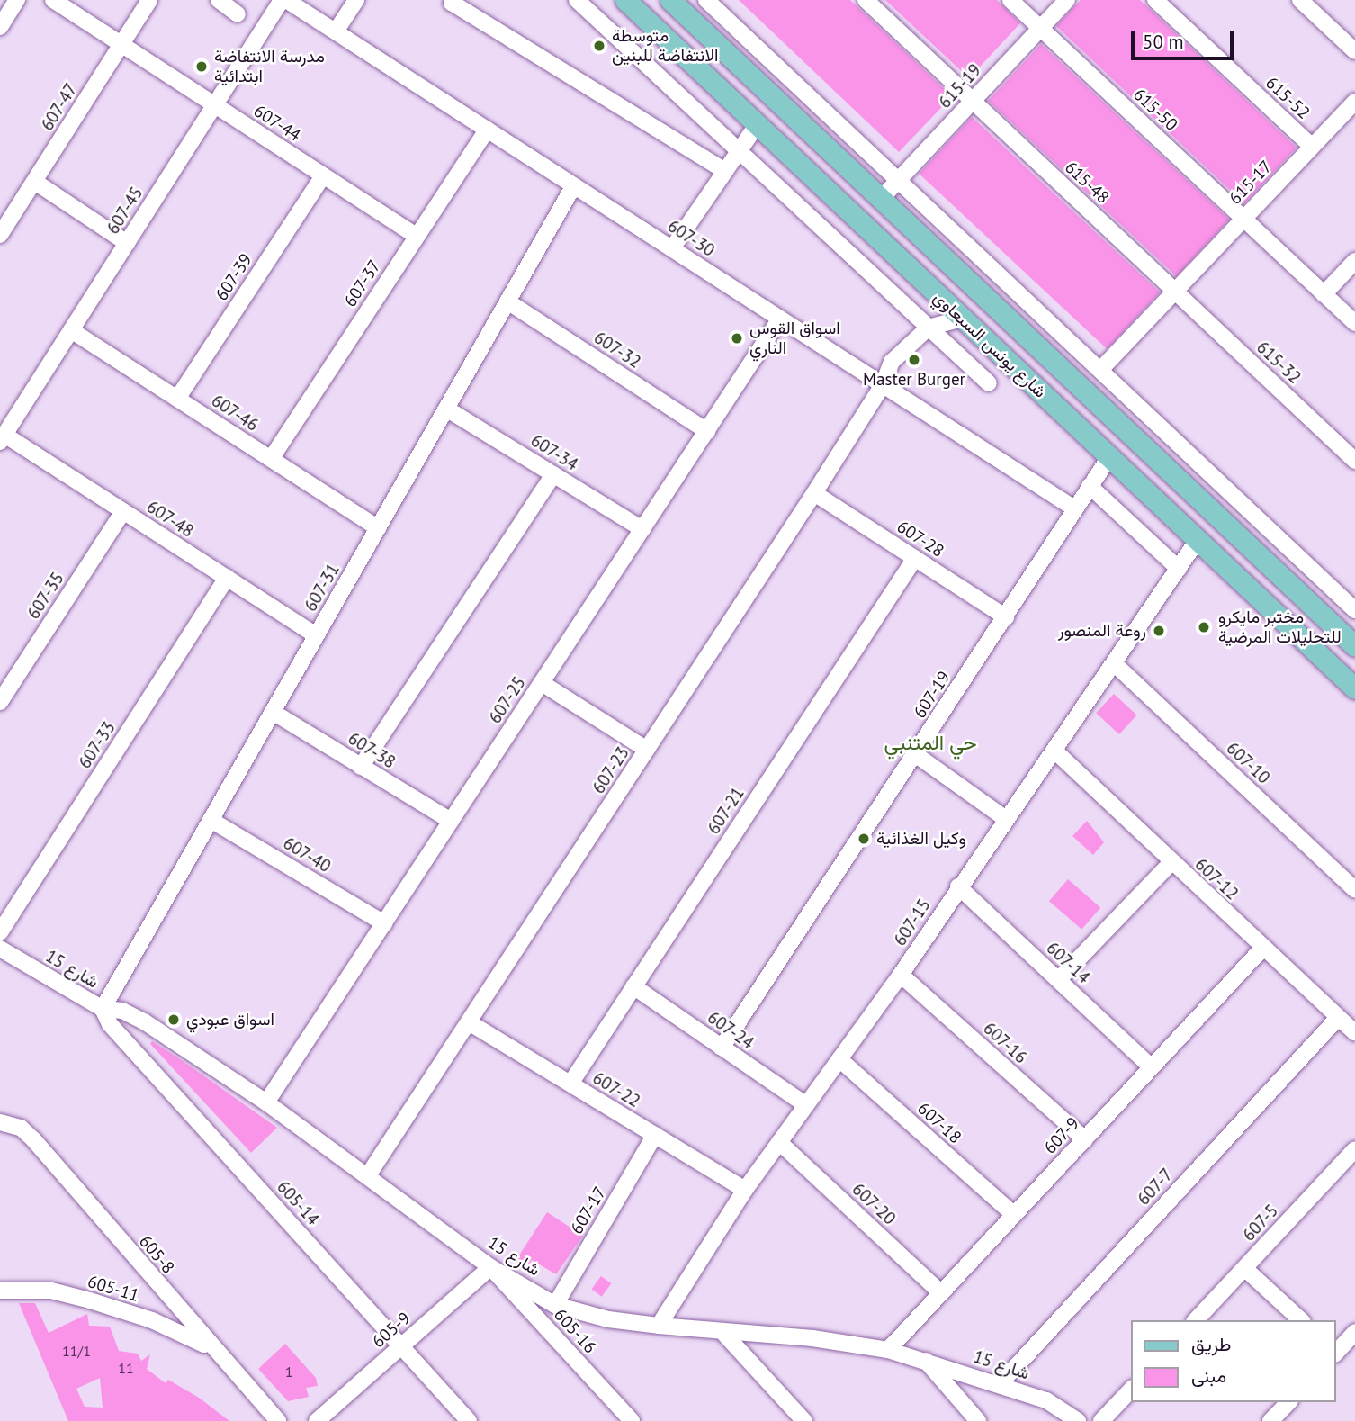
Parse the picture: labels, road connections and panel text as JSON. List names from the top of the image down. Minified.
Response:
{"streets":{"main road":["شارع يونس السبعاوي"],"street":["615-19","615-52","607-47","615-50","607-44","615-48","615-17","607-45","607-30","607-39","607-37","607-32","615-32","607-46","607-34","607-48","607-28","607-31","607-35","607-19","607-25","607-33","607-38","607-10","607-23","607-21","607-40","607-12","607-15","607-14","شارع 15","607-24","607-16","607-22","607-18","607-9","607-7","605-14","607-20","607-17","607-5","605-8","605-11","605-9","605-16"]},"crossings":[["615-19","615-50"],["615-19","615-48"],["615-19","شارع يونس السبعاوي"],["615-52","615-17"],["607-47","607-44"],["615-50","615-17"],["607-44","607-45"],["607-44","607-39"],["607-44","607-37"],["615-48","615-17"],["615-48","615-32"],["615-17","615-32"],["607-45","607-46"],["607-45","607-48"],["607-30","607-37"],["607-30","607-31"],["607-30","607-19"],["607-30","607-25"],["607-30","607-23"],["607-39","607-46"],["607-37","607-46"],["شارع يونس السبعاوي","607-19"],["شارع يونس السبعاوي","607-15"],["607-32","607-31"],["607-32","607-25"],["607-46","607-31"],["607-34","607-31"],["607-34","607-25"],["607-48","607-31"],["607-48","607-35"],["607-48","607-33"],["607-28","607-19"],["607-28","607-23"],["607-28","607-21"],["607-31","607-38"],["607-31","607-40"],["607-31","شارع 15"],["607-31","605-14"],["607-19","607-24"],["607-25","607-38"],["607-25","607-40"],["607-25","شارع 15"],["607-10","607-15"],["607-23","شارع 15"],["607-23","607-22"],["607-21","607-24"],["607-21","607-22"],["607-12","607-15"],["607-12","607-9"],["607-12","607-7"],["607-15","607-14"],["607-15","شارع 15"],["607-15","607-24"],["607-15","607-16"],["607-15","607-22"],["607-15","607-18"],["607-15","607-20"],["607-14","607-9"],["شارع 15","607-9"],["شارع 15","607-7"],["شارع 15","605-14"],["شارع 15","607-17"],["شارع 15","605-9"],["شارع 15","605-16"],["607-16","607-9"],["607-22","607-17"],["607-18","607-9"],["607-9","607-20"],["605-14","605-9"],["605-8","605-11"],["605-9","605-16"]],"districts":["حي المتنبي"],"places":["متوسطة الانتفاضة للبنين","مدرسة الانتفاضة ابتدائية","اسواق القوس الناري","Master Burger","مختبر مايكرو للتحليلات المرضية","روعة المنصور","وكيل الغذائية","اسواق عبودي"],"house_numbers":["11/1","11","1"],"legend":["طريق","مبنى"],"scale_bar":"50 m"}
